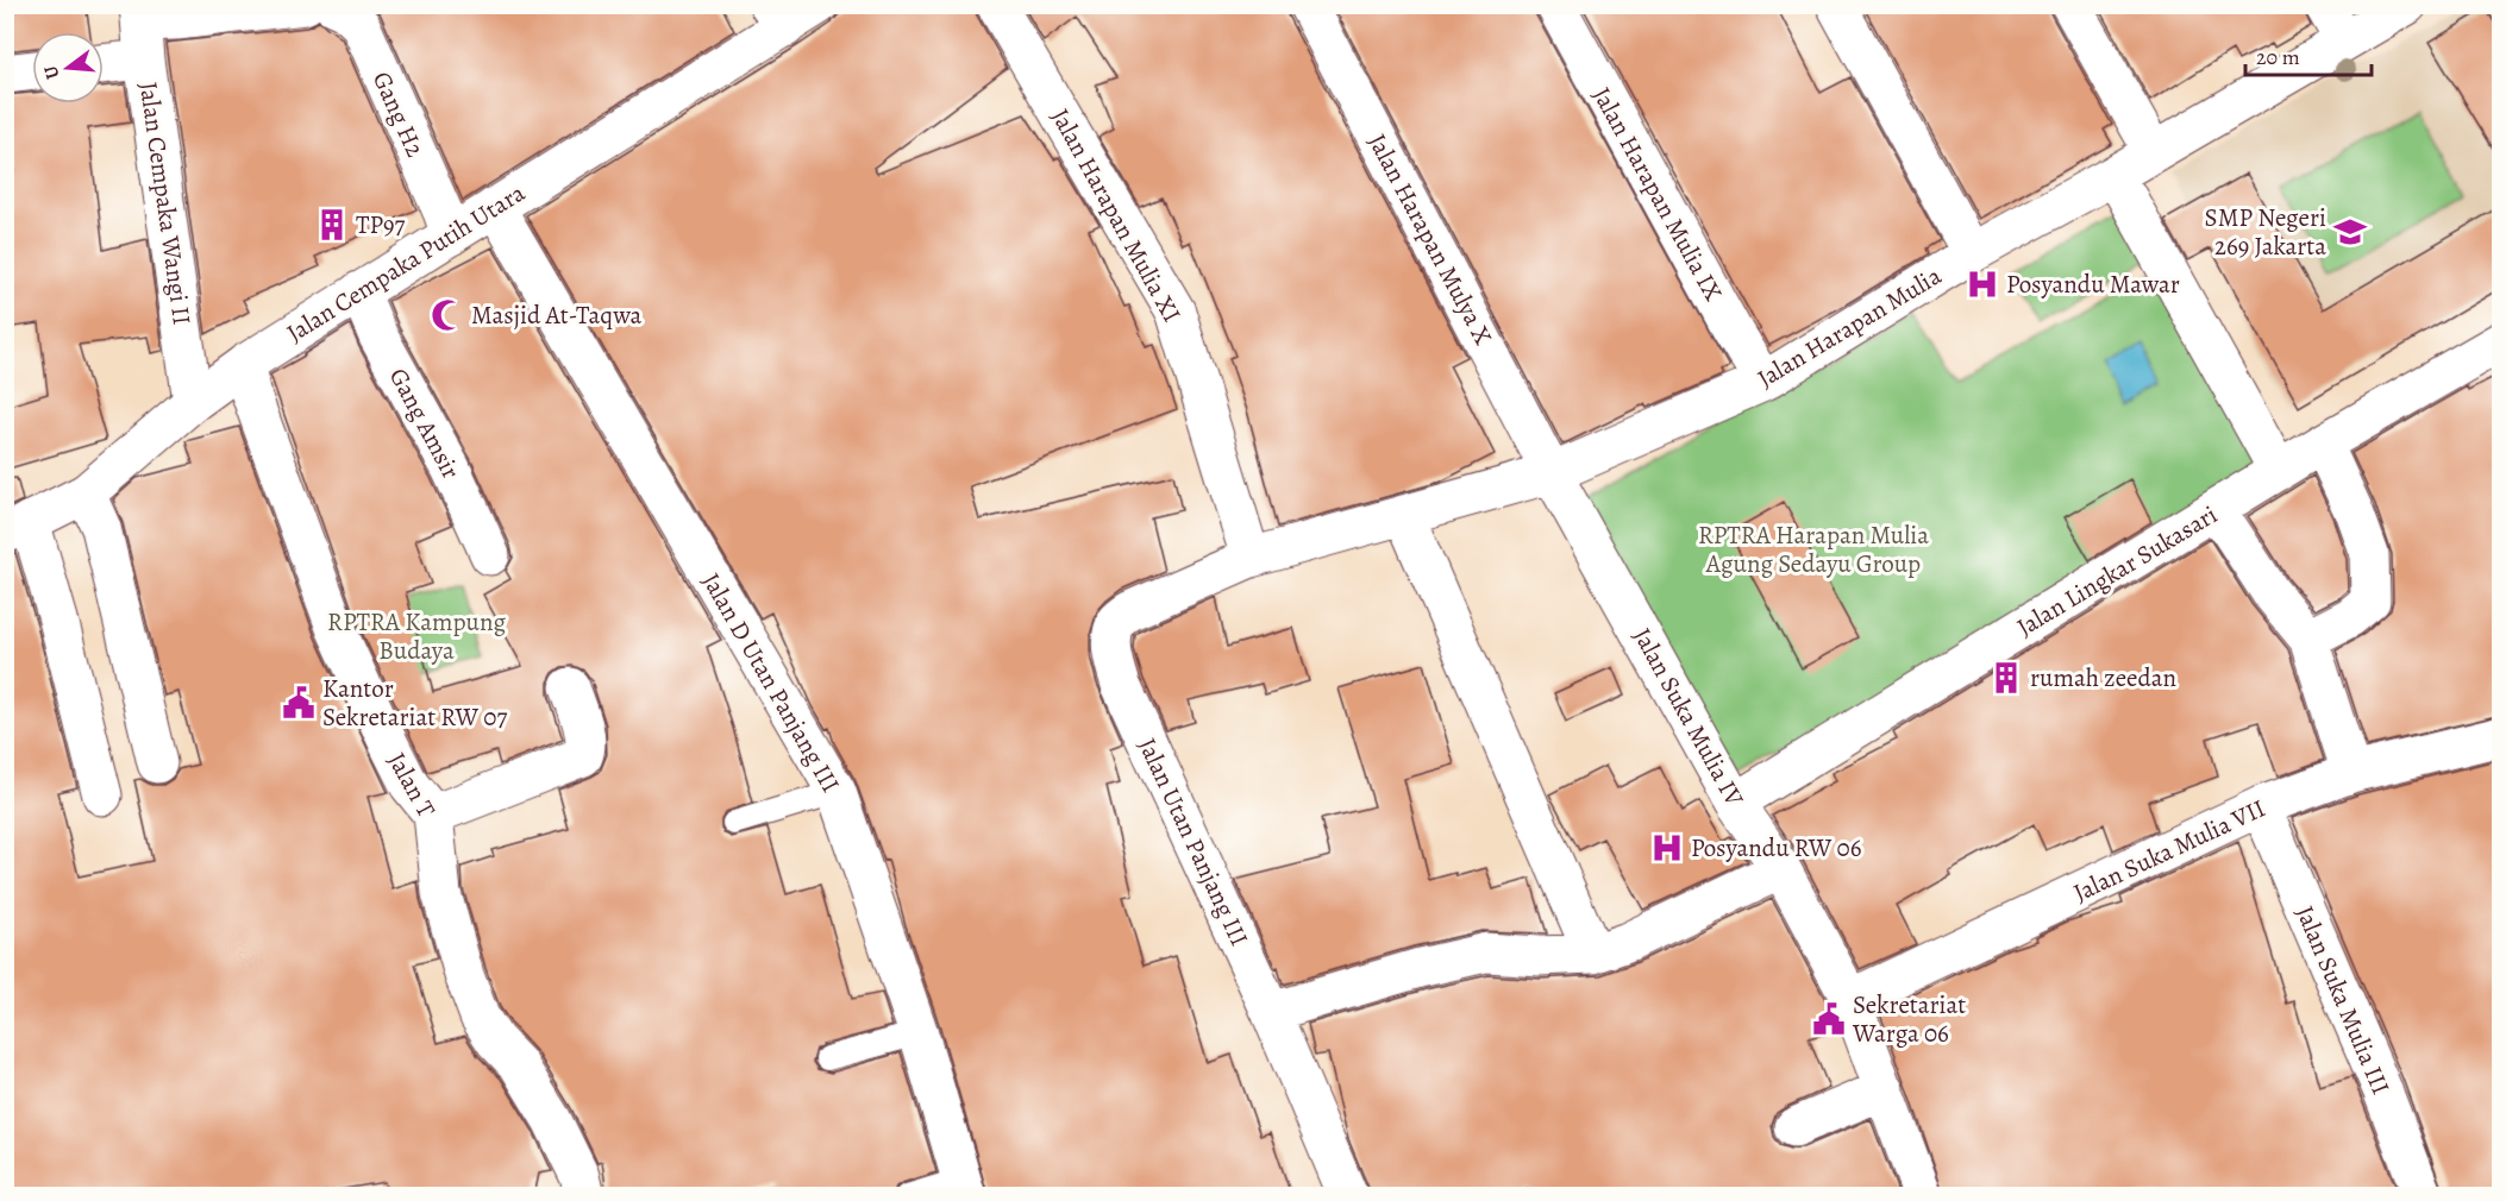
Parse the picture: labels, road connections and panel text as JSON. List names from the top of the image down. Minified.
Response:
{"streets":{"street":["Gang H2","Jalan Harapan Mulia IX","Jalan Cempaka Wangi II","Jalan Harapan Mulia XI","Jalan Harapan Mulya X","Jalan Cempaka Putih Utara","Jalan Harapan Mulia","Gang Amsir","Jalan Lingkar Sukasari","Jalan D Utan Panjang III","Jalan Suka Mulia IV","Jalan T","Jalan Utan Panjang III","Jalan Suka Mulia VII","Jalan Suka Mulia III"]},"crossings":[["Gang H2","Jalan Cempaka Putih Utara"],["Jalan Harapan Mulia IX","Jalan Harapan Mulia"],["Jalan Cempaka Wangi II","Jalan Cempaka Putih Utara"],["Jalan Harapan Mulia XI","Jalan Harapan Mulia"],["Jalan Harapan Mulia XI","Jalan Utan Panjang III"],["Jalan Harapan Mulya X","Jalan Harapan Mulia"],["Jalan Harapan Mulya X","Jalan Suka Mulia IV"],["Jalan Cempaka Putih Utara","Gang Amsir"],["Jalan Cempaka Putih Utara","Jalan D Utan Panjang III"],["Jalan Cempaka Putih Utara","Jalan T"],["Jalan Harapan Mulia","Jalan Suka Mulia IV"],["Jalan Harapan Mulia","Jalan Utan Panjang III"],["Jalan Lingkar Sukasari","Jalan Suka Mulia IV"],["Jalan Suka Mulia IV","Jalan Suka Mulia VII"],["Jalan Suka Mulia VII","Jalan Suka Mulia III"]],"parks":["RPTRA Harapan Mulia Agung Sedayu Group","RPTRA Kampung Budaya"],"places":{"building":["TP97","rumah zeedan"],"school or university":["SMP Negeri 269 Jakarta"],"hospital":["Posyandu Mawar","Posyandu RW 06"],"mosque":["Masjid At-Taqwa"],"public building":["Kantor Sekretariat RW 07","Sekretariat Warga 06"]},"scale_bar":"20 m","north":"left"}
